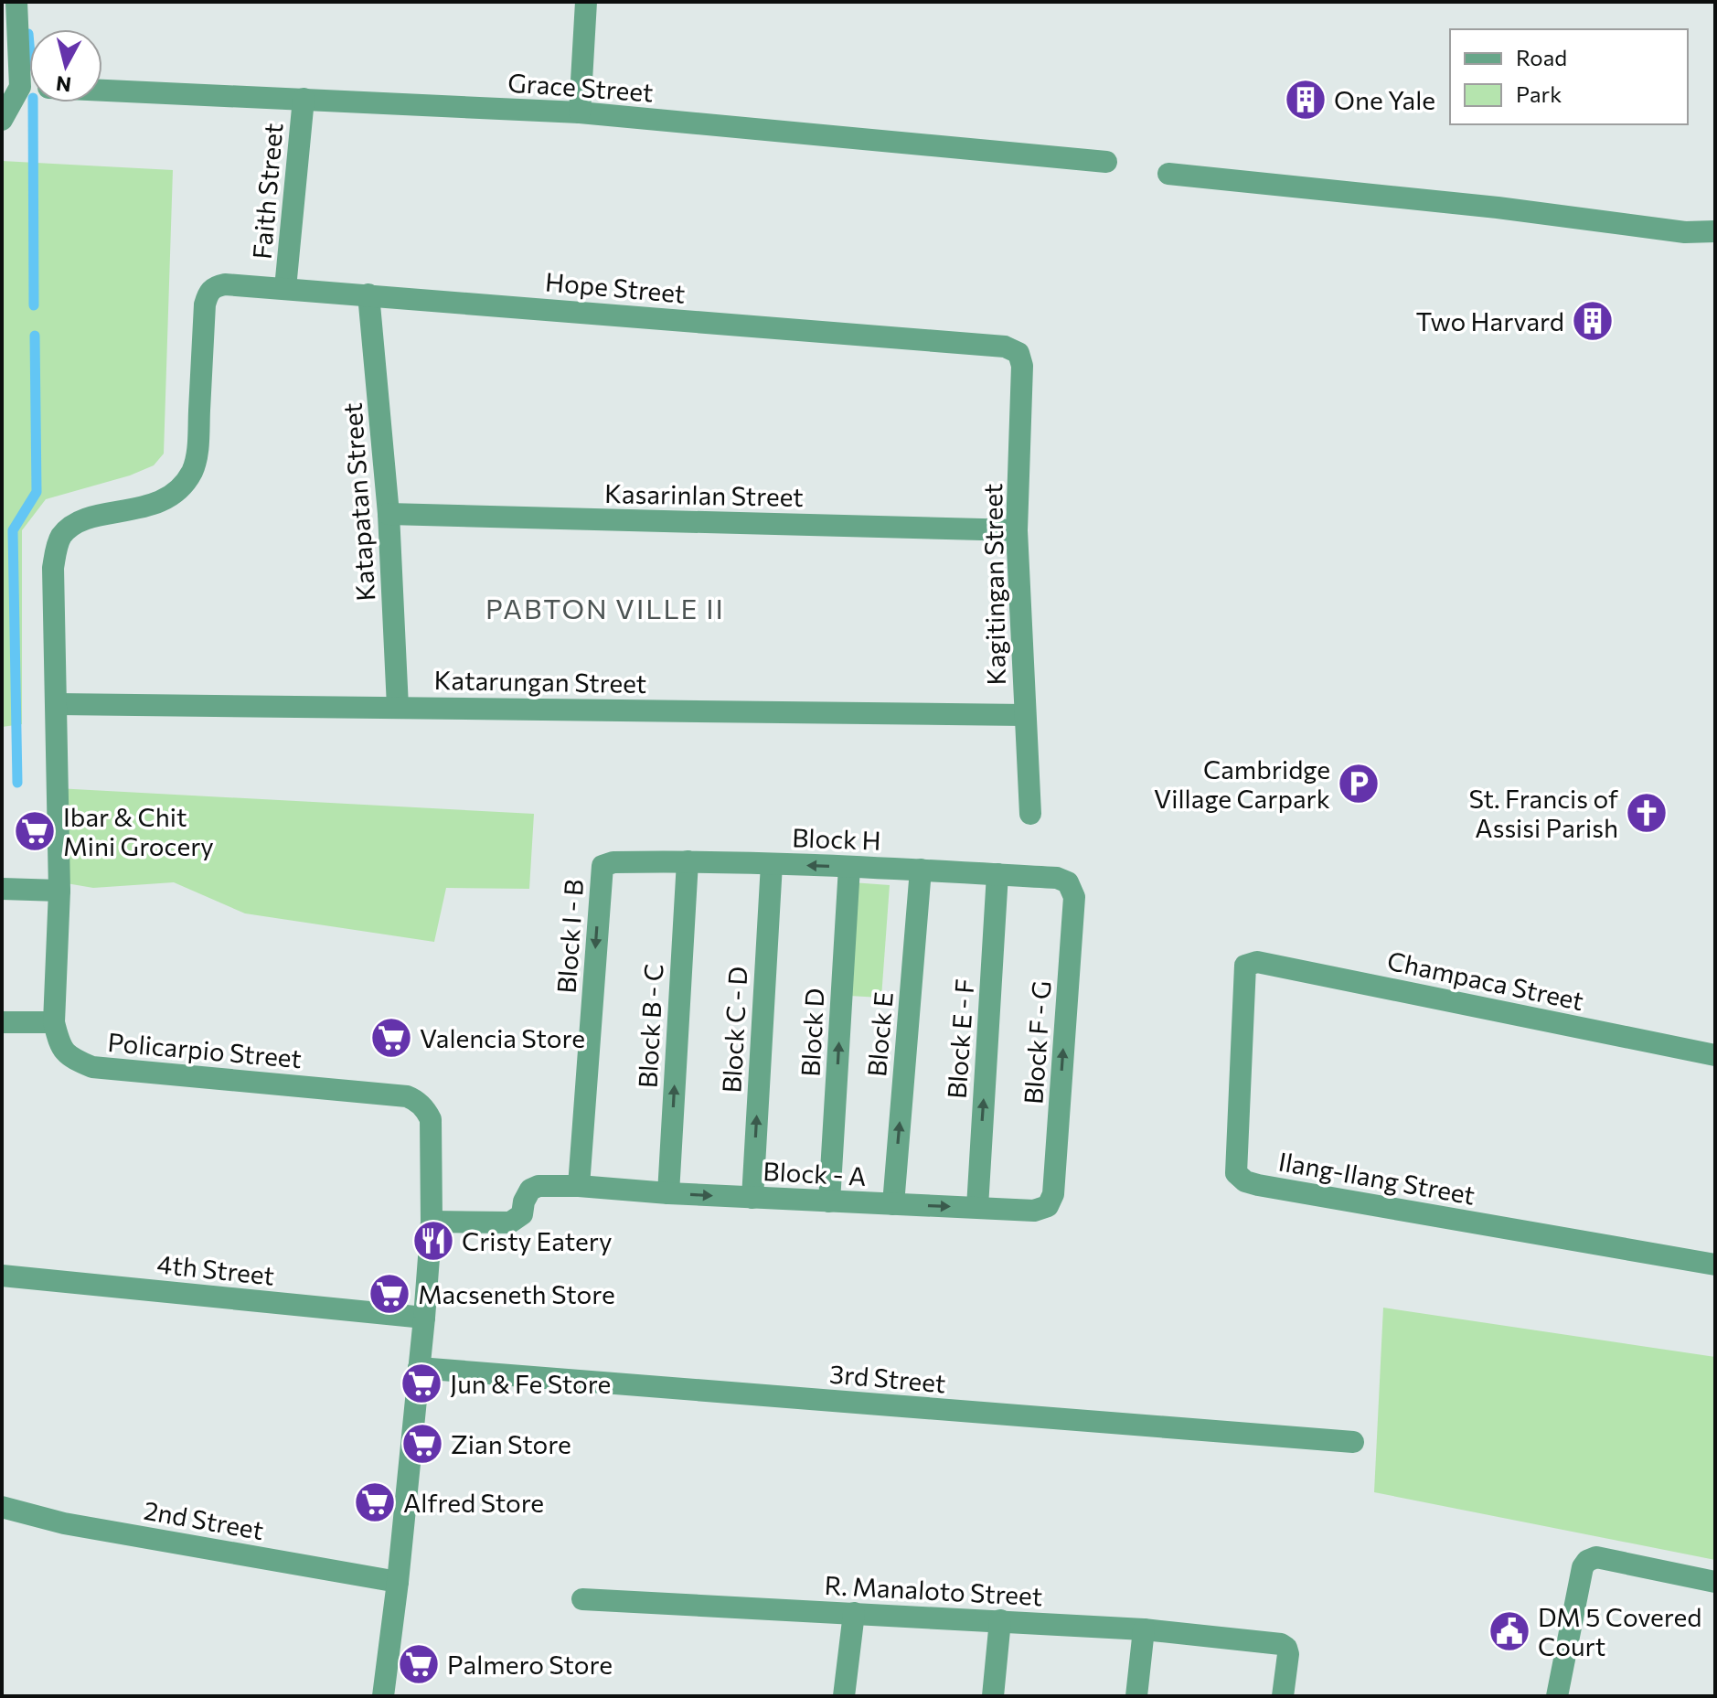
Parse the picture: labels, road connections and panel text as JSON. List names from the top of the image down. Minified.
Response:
{"streets":{"street":["Grace Street","Faith Street","Hope Street","Kasarinlan Street","Katapatan Street","Kagitingan Street","Katarungan Street","Block H","Block I - B","Champaca Street","Block B - C","Block C - D","Block D","Block E","Block E - F","Block F - G","Policarpio Street","Block - A","Ilang-Ilang Street","4th Street","3rd Street","2nd Street","R. Manaloto Street"]},"crossings":[["Grace Street","Faith Street"],["Faith Street","Hope Street"],["Hope Street","Katapatan Street"],["Hope Street","Kagitingan Street"],["Hope Street","Policarpio Street"],["Kasarinlan Street","Katapatan Street"],["Kasarinlan Street","Kagitingan Street"],["Katapatan Street","Katarungan Street"],["Kagitingan Street","Katarungan Street"],["Katarungan Street","Policarpio Street"],["Block H","Block I - B"],["Block H","Block B - C"],["Block H","Block C - D"],["Block H","Block D"],["Block H","Block E"],["Block H","Block E - F"],["Block H","Block F - G"],["Block I - B","Block - A"],["Champaca Street","Ilang-Ilang Street"],["Block B - C","Block - A"],["Block C - D","Block - A"],["Block D","Block - A"],["Block E","Block - A"],["Block E - F","Block - A"],["Block F - G","Block - A"],["Policarpio Street","Block - A"],["Policarpio Street","4th Street"],["Policarpio Street","3rd Street"],["Policarpio Street","2nd Street"]],"one_way":["Block I - B","Block B - C","Block C - D","Block D","Block E","Block E - F","Block F - G"],"districts":["PABTON VILLE II"],"places":{"building":["One Yale","Two Harvard"],"parking":["Cambridge Village Carpark"],"church":["St. Francis of Assisi Parish"],"supermarket":["Ibar & Chit Mini Grocery","Valencia Store","Macseneth Store","Jun & Fe Store","Zian Store","Alfred Store","Palmero Store"],"restaurant":["Cristy Eatery"],"public building":["DM 5 Covered Court"]},"legend":["Road","Park"],"north":"bottom"}
